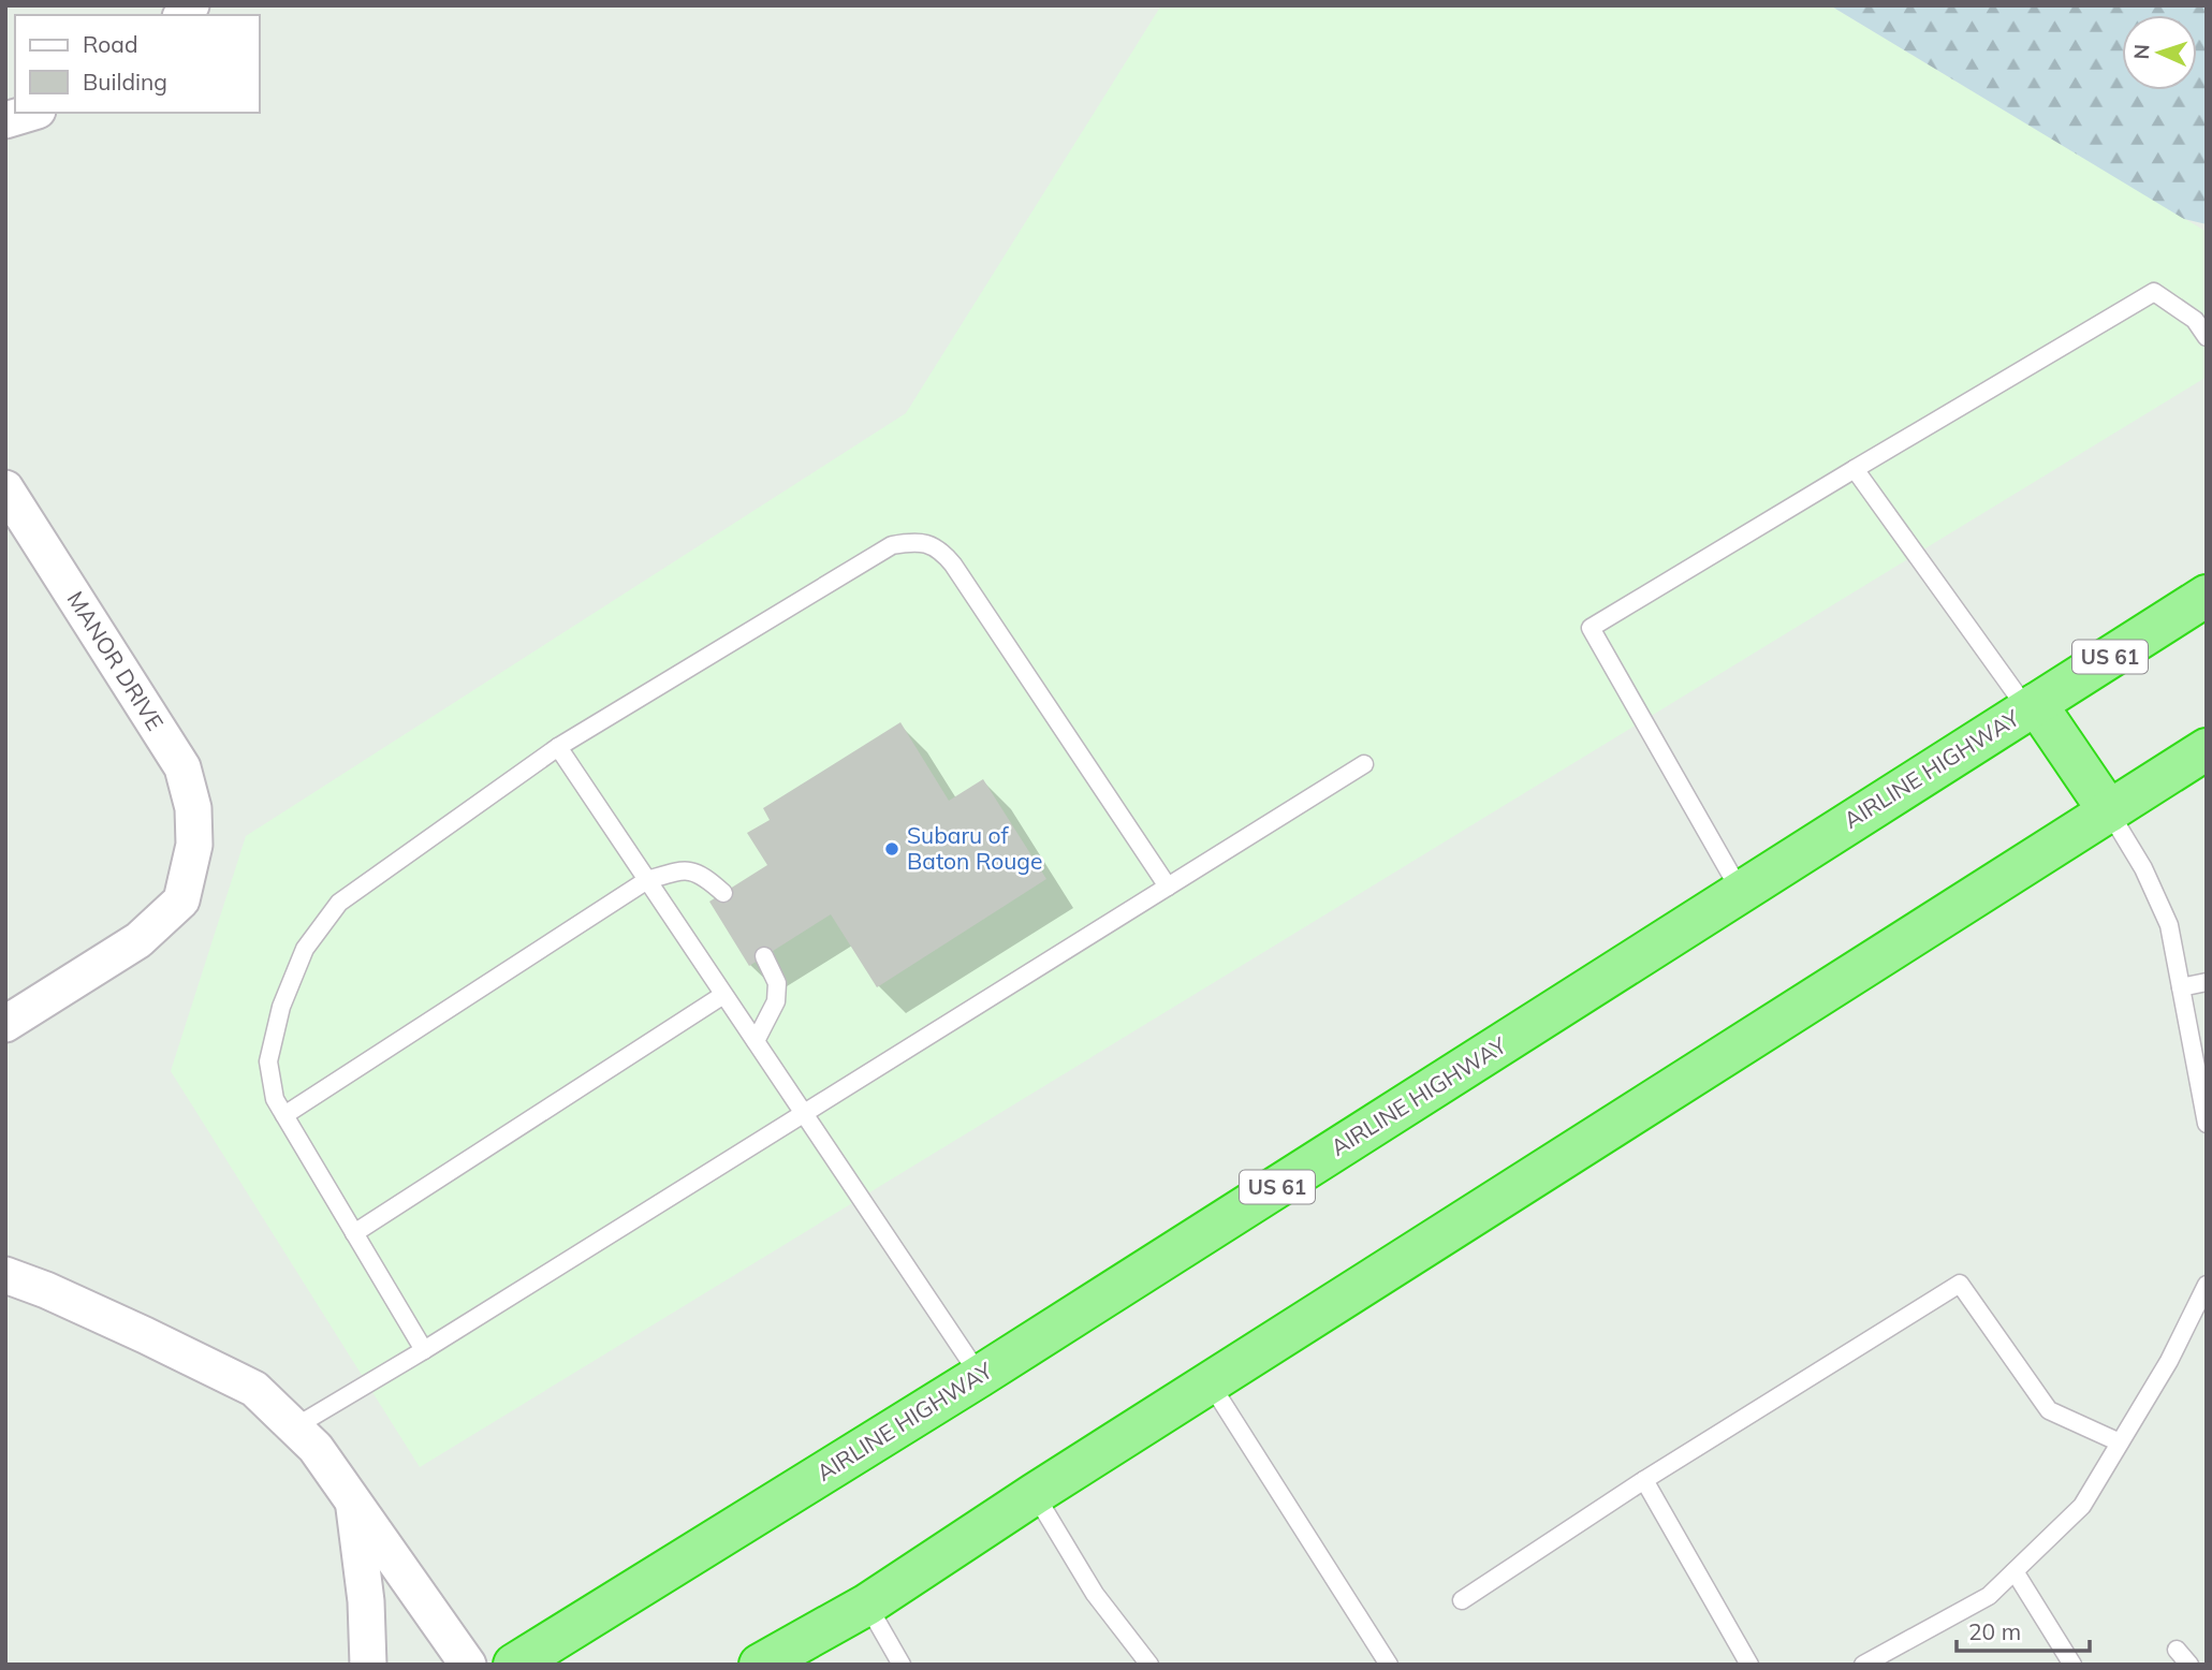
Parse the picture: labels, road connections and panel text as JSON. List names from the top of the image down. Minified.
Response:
{"streets":{"highway":["US 61","AIRLINE HIGHWAY"],"street":["MANOR DRIVE"]},"places":["Subaru of Baton Rouge"],"legend":["Road","Building"],"scale_bar":"20 m","north":"left"}
